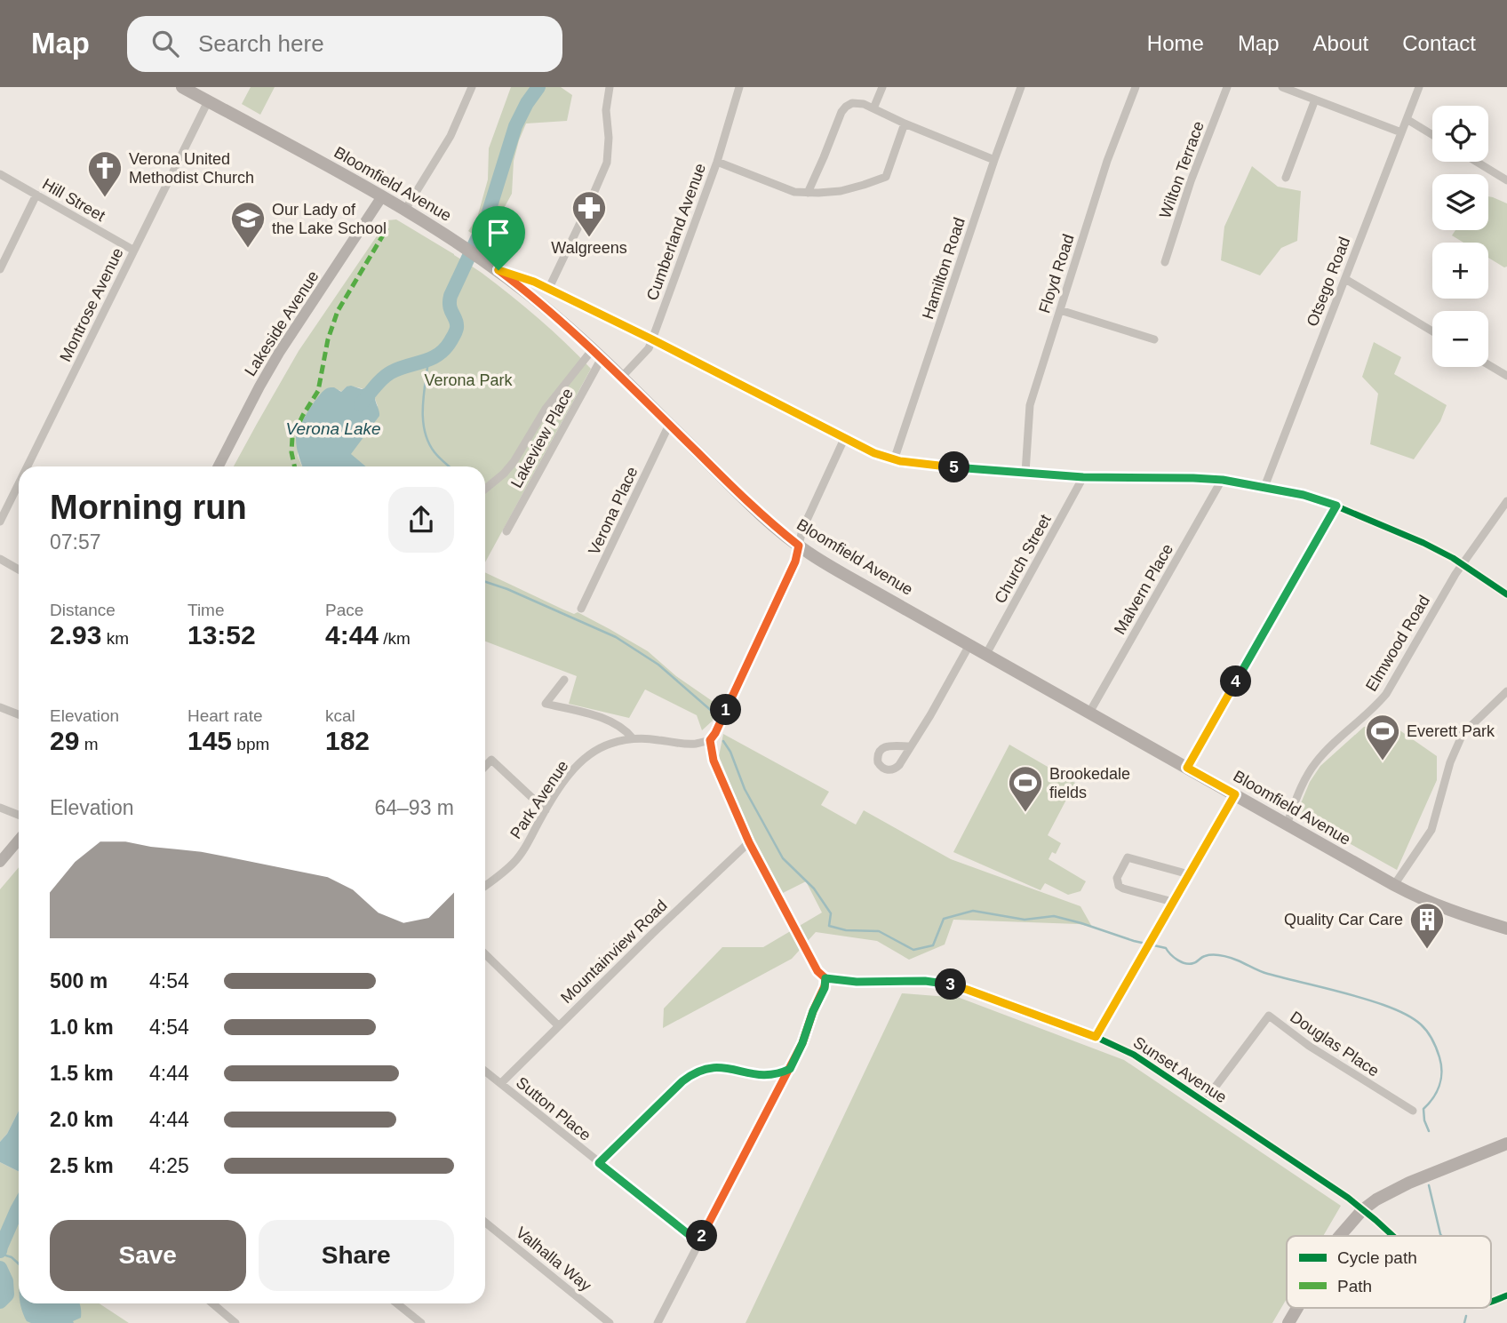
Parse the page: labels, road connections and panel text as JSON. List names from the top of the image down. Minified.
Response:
{"streets":{"main road":["Bloomfield Avenue","Lakeside Avenue"],"street":["Wilton Terrace","Hill Street","Cumberland Avenue","Hamilton Road","Floyd Road","Otsego Road","Montrose Avenue","Lakeview Place","Verona Place","Church Street","Malvern Place","Elmwood Road","Park Avenue","Mountainview Road","Douglas Place","Sunset Avenue","Sutton Place","Valhalla Way"]},"crossings":[["Bloomfield Avenue","Cumberland Avenue"],["Bloomfield Avenue","Montrose Avenue"],["Bloomfield Avenue","Lakeside Avenue"],["Bloomfield Avenue","Lakeview Place"],["Bloomfield Avenue","Verona Place"],["Bloomfield Avenue","Church Street"],["Bloomfield Avenue","Malvern Place"],["Bloomfield Avenue","Elmwood Road"],["Hill Street","Montrose Avenue"],["Mountainview Road","Sutton Place"],["Douglas Place","Sunset Avenue"]],"water":["Verona Lake"],"parks":["Verona Park"],"places":{"church":["Verona United Methodist Church"],"pharmacy":["Walgreens"],"school or university":["Our Lady of the Lake School"],"sports":["Everett Park","Brookedale fields"],"building":["Quality Car Care"]},"legend":["Cycle path","Path"],"page":{"header":"Map","search":"Search here","nav":["Home","Map","About","Contact"],"map_buttons":["+","−"],"pins":["5","4","1","3","2"],"heading":["Morning run","07:57"],"stats":[["Distance","2.93 km"],["Time","13:52"],["Pace","4:44 /km"],["Elevation","29 m"],["Heart rate","145 bpm"],["kcal","182"]],"chart":["Elevation","64–93 m"],"list":[{"name":"500 m","note":"4:54"},{"name":"1.0 km","note":"4:54"},{"name":"1.5 km","note":"4:44"},{"name":"2.0 km","note":"4:44"},{"name":"2.5 km","note":"4:25"}],"buttons":["Save","Share"]}}
